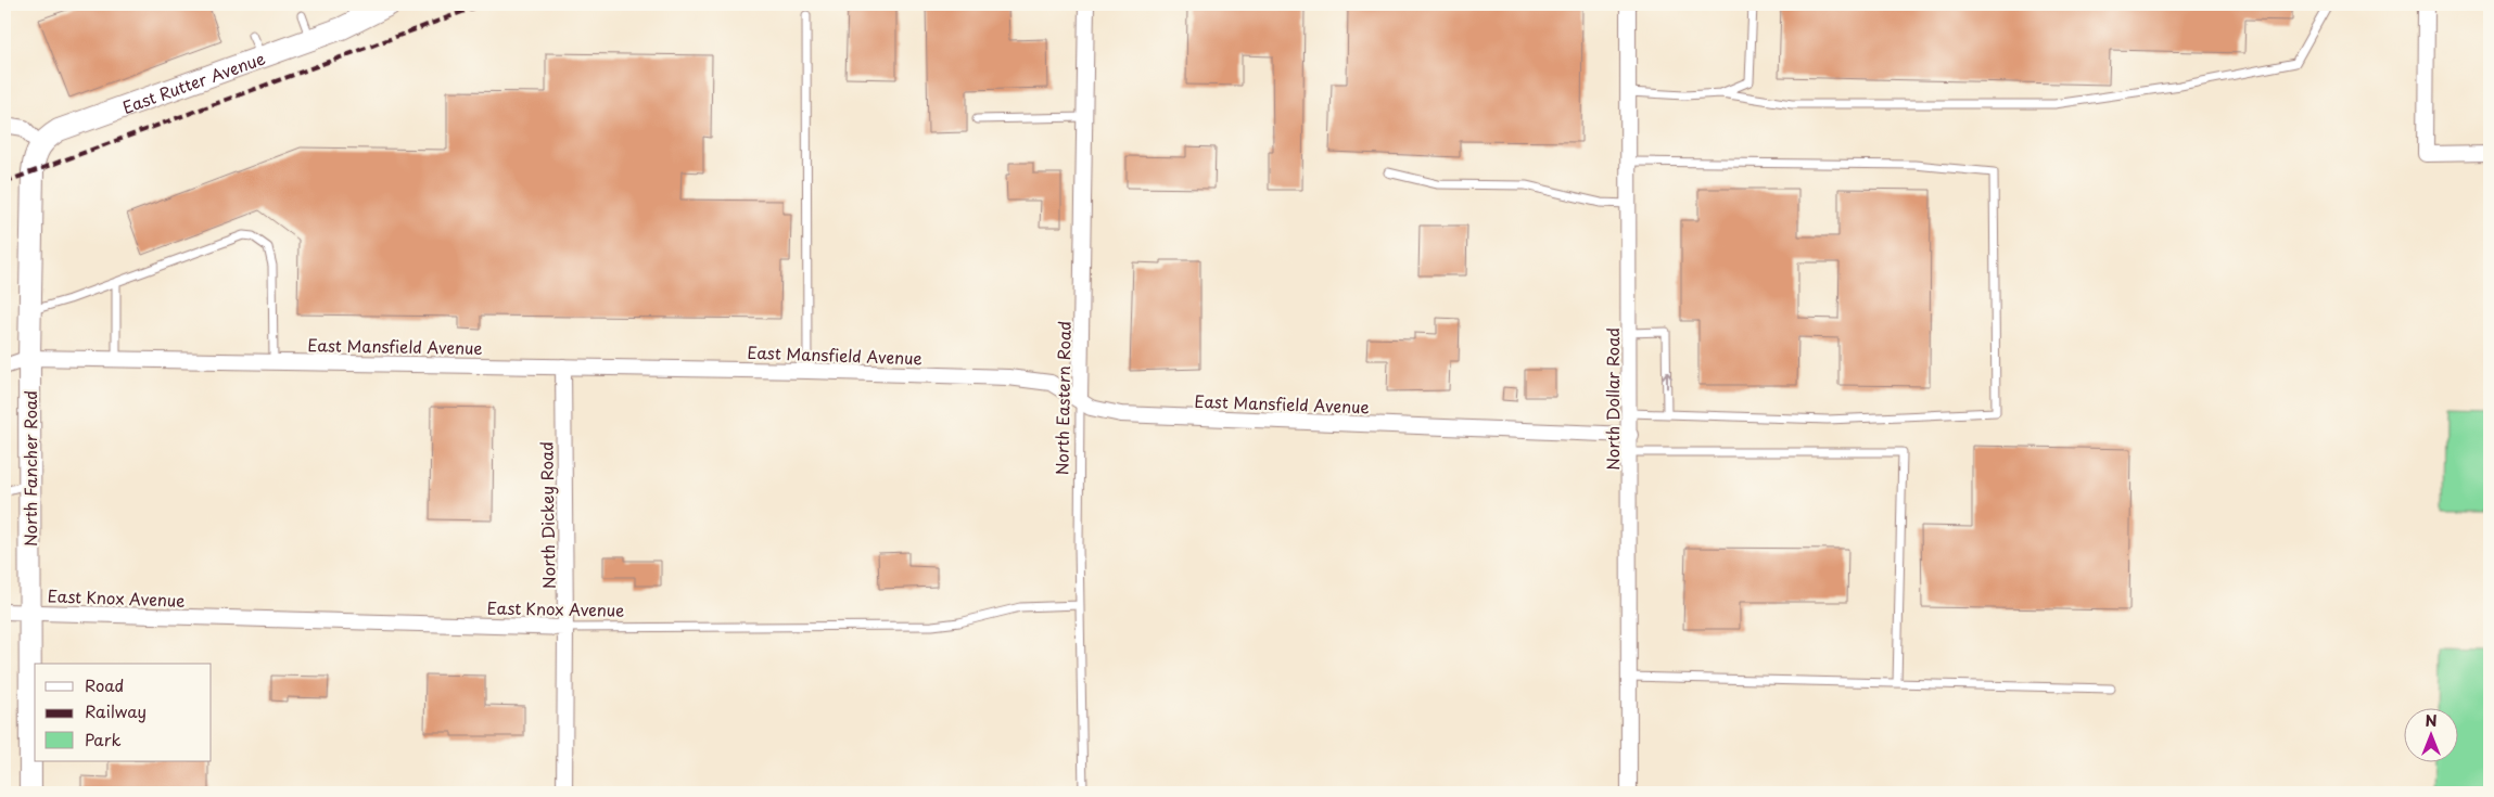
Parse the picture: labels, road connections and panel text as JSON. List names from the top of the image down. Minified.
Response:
{"streets":{"street":["East Rutter Avenue","East Mansfield Avenue","North Eastern Road","North Dollar Road","North Fancher Road","North Dickey Road","East Knox Avenue"]},"crossings":[["East Rutter Avenue","North Fancher Road"],["East Mansfield Avenue","North Eastern Road"],["East Mansfield Avenue","North Dollar Road"],["East Mansfield Avenue","North Fancher Road"],["East Mansfield Avenue","North Dickey Road"],["North Eastern Road","East Knox Avenue"],["North Fancher Road","East Knox Avenue"],["North Dickey Road","East Knox Avenue"]],"legend":["Road","Railway","Park"],"north":"top"}
